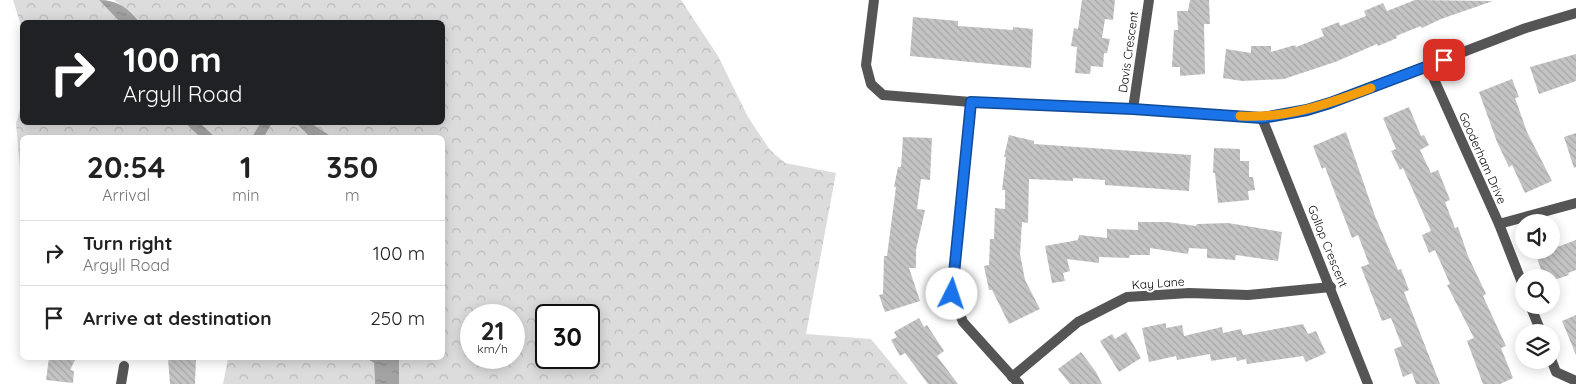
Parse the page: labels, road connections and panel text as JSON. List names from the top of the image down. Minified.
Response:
{"streets":{"street":["Davis Crescent","Gooderham Drive","Gollop Crescent","Kay Lane"]},"crossings":[["Gollop Crescent","Kay Lane"]],"page":{"turn":["100 m","Argyll Road"],"eta":["20:54","Arrival","1","min","350","m"],"list":[{"name":"Turn right","note":"Argyll Road","value":"100 m"},{"name":"Arrive at destination","value":"250 m"}],"speed":"21 km/h","limit":"30"}}
